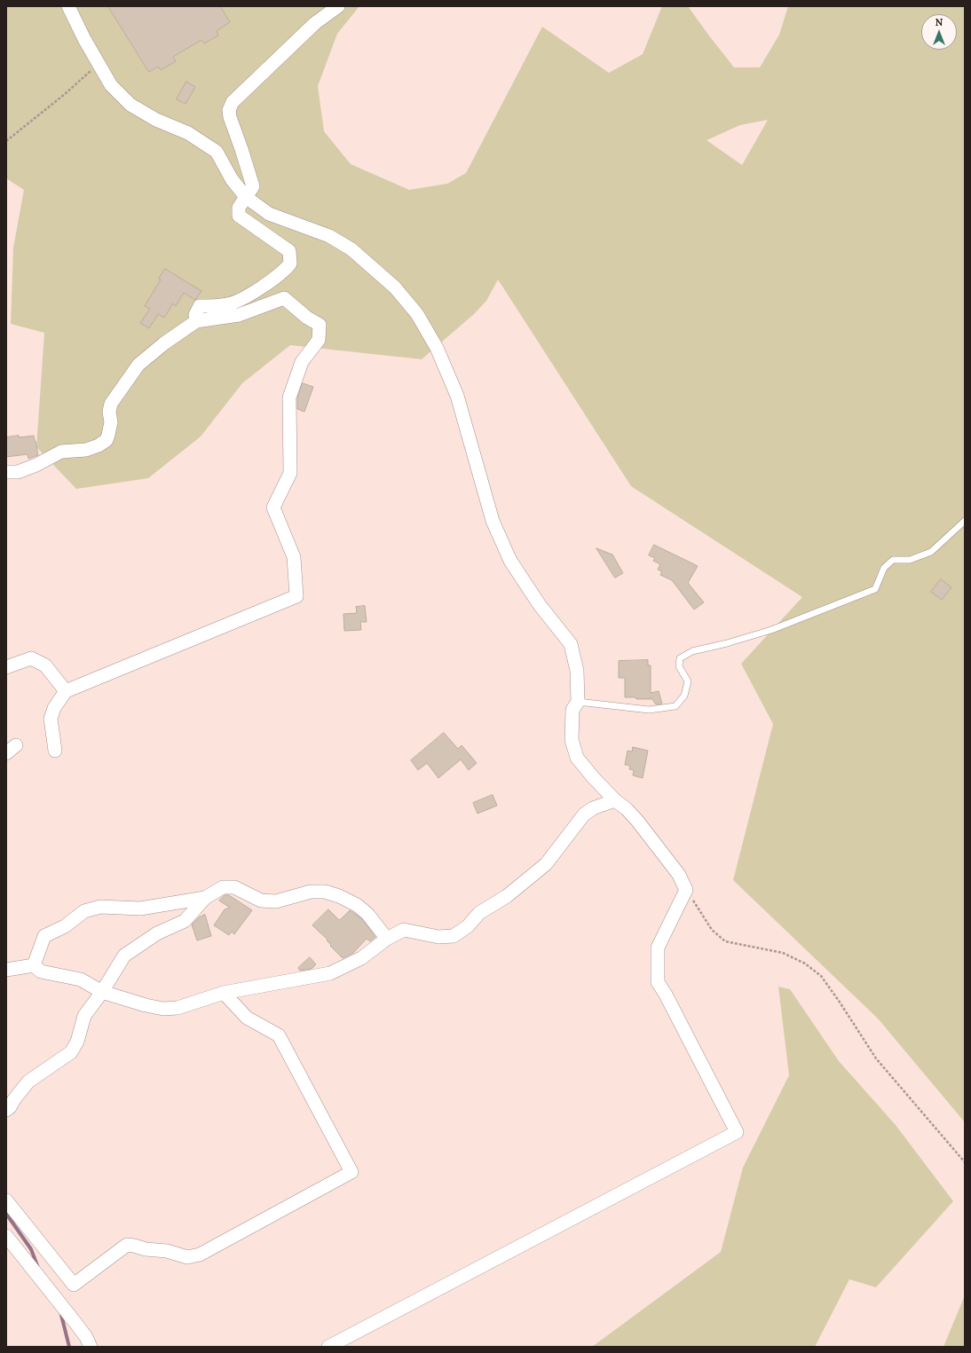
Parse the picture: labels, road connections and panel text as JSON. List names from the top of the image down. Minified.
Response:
{"north":"top"}
